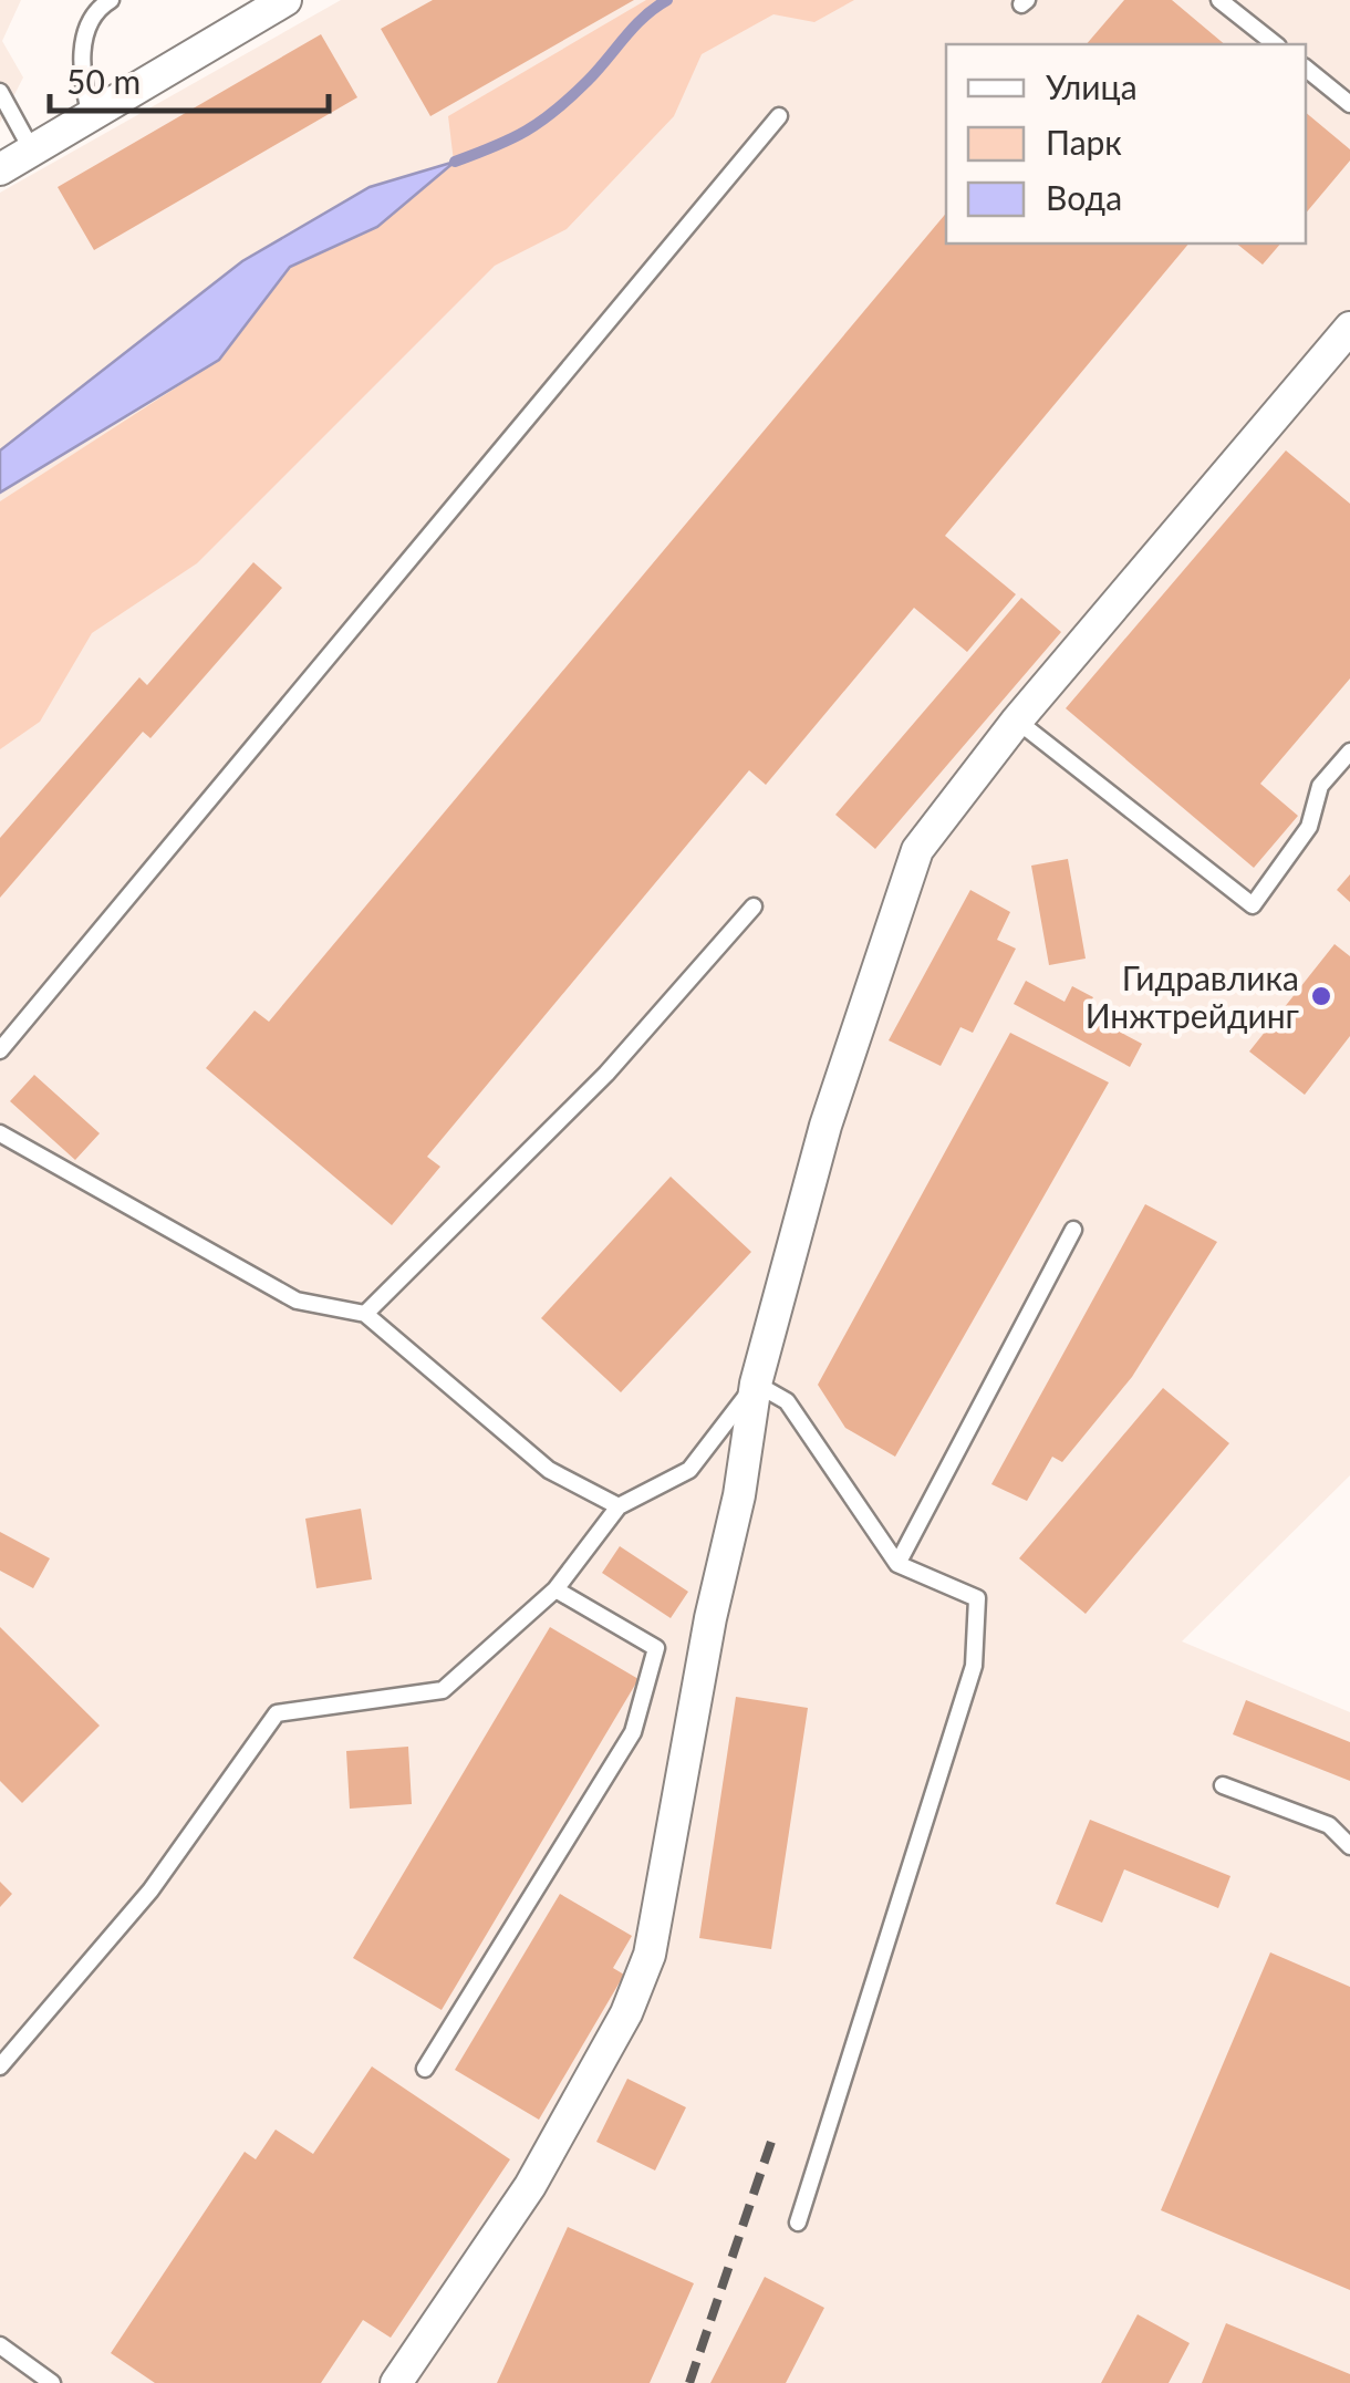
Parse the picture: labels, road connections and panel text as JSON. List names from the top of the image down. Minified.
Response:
{"places":["Гидравлика Инжтрейдинг"],"legend":["Улица","Парк","Вода"],"scale_bar":"50 m"}
